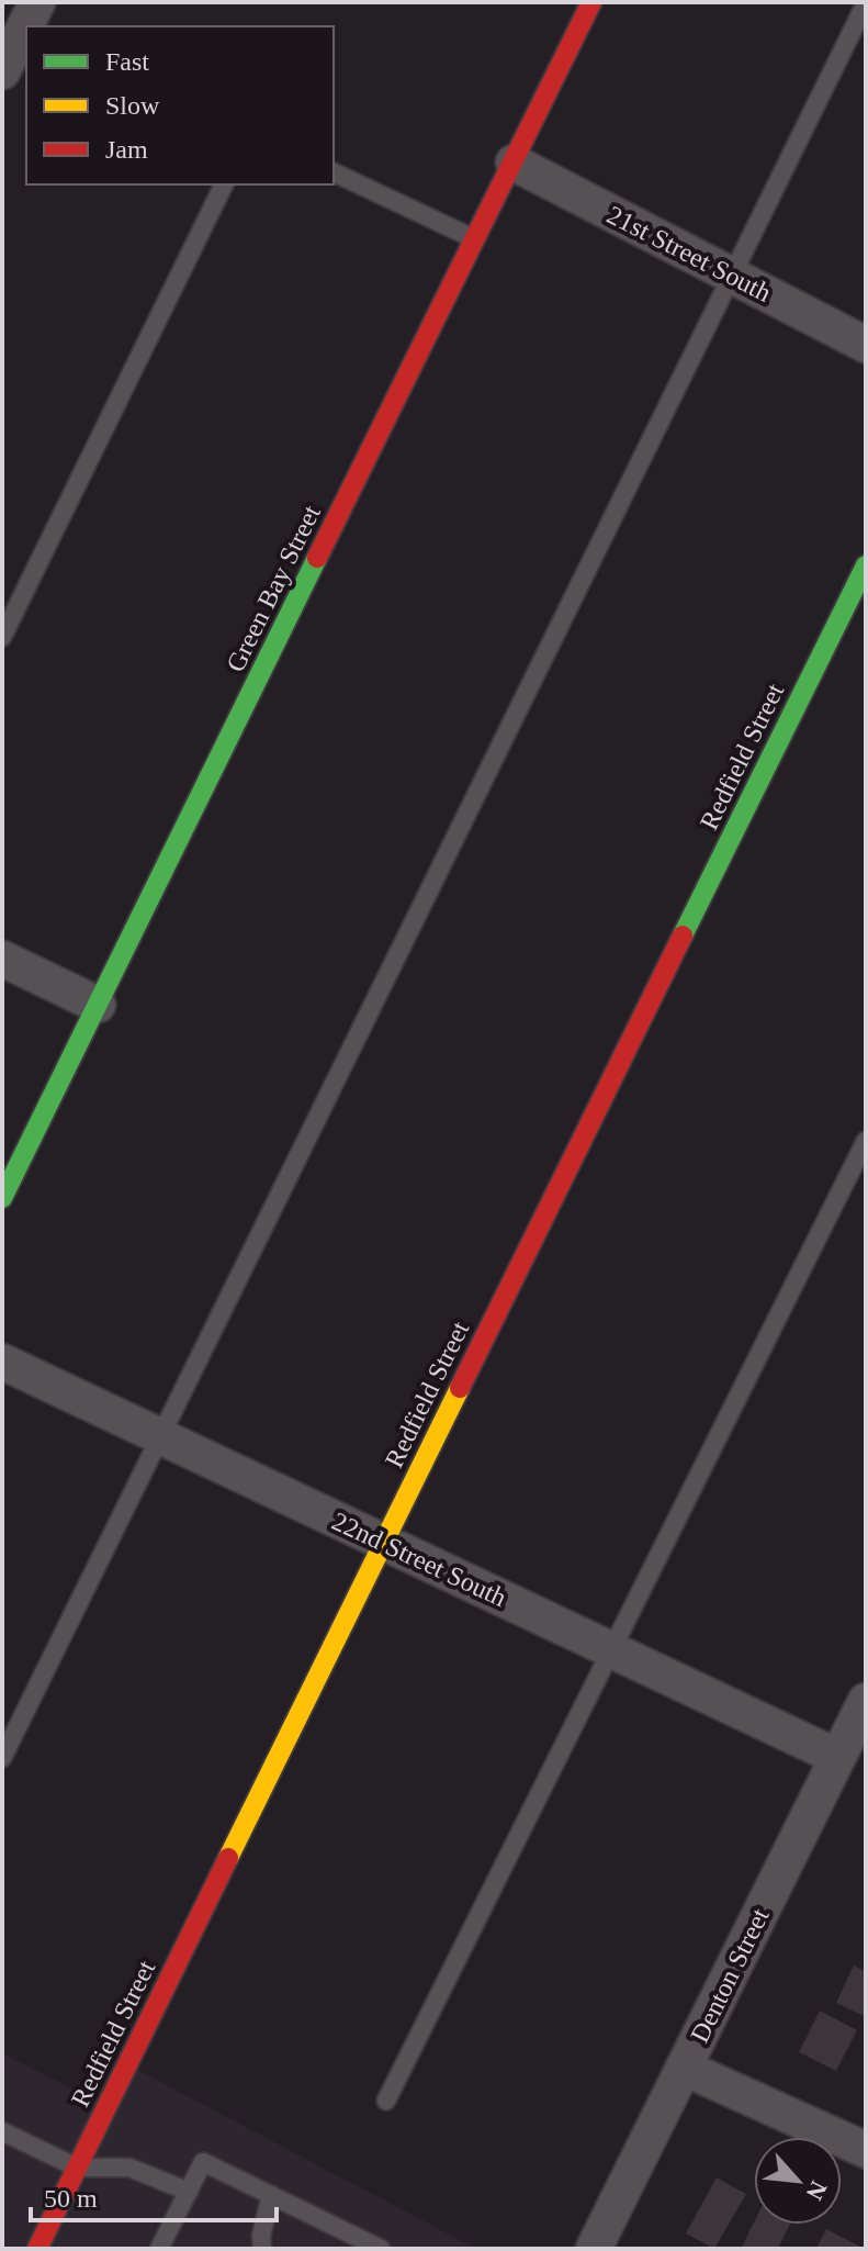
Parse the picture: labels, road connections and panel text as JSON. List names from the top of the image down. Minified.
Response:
{"streets":{"street":["21st Street South","Green Bay Street","Redfield Street","22nd Street South","Denton Street"]},"crossings":[["21st Street South","Green Bay Street"],["Redfield Street","22nd Street South"],["22nd Street South","Denton Street"]],"legend":["Fast","Slow","Jam"],"scale_bar":"50 m","north":"bottom right"}
